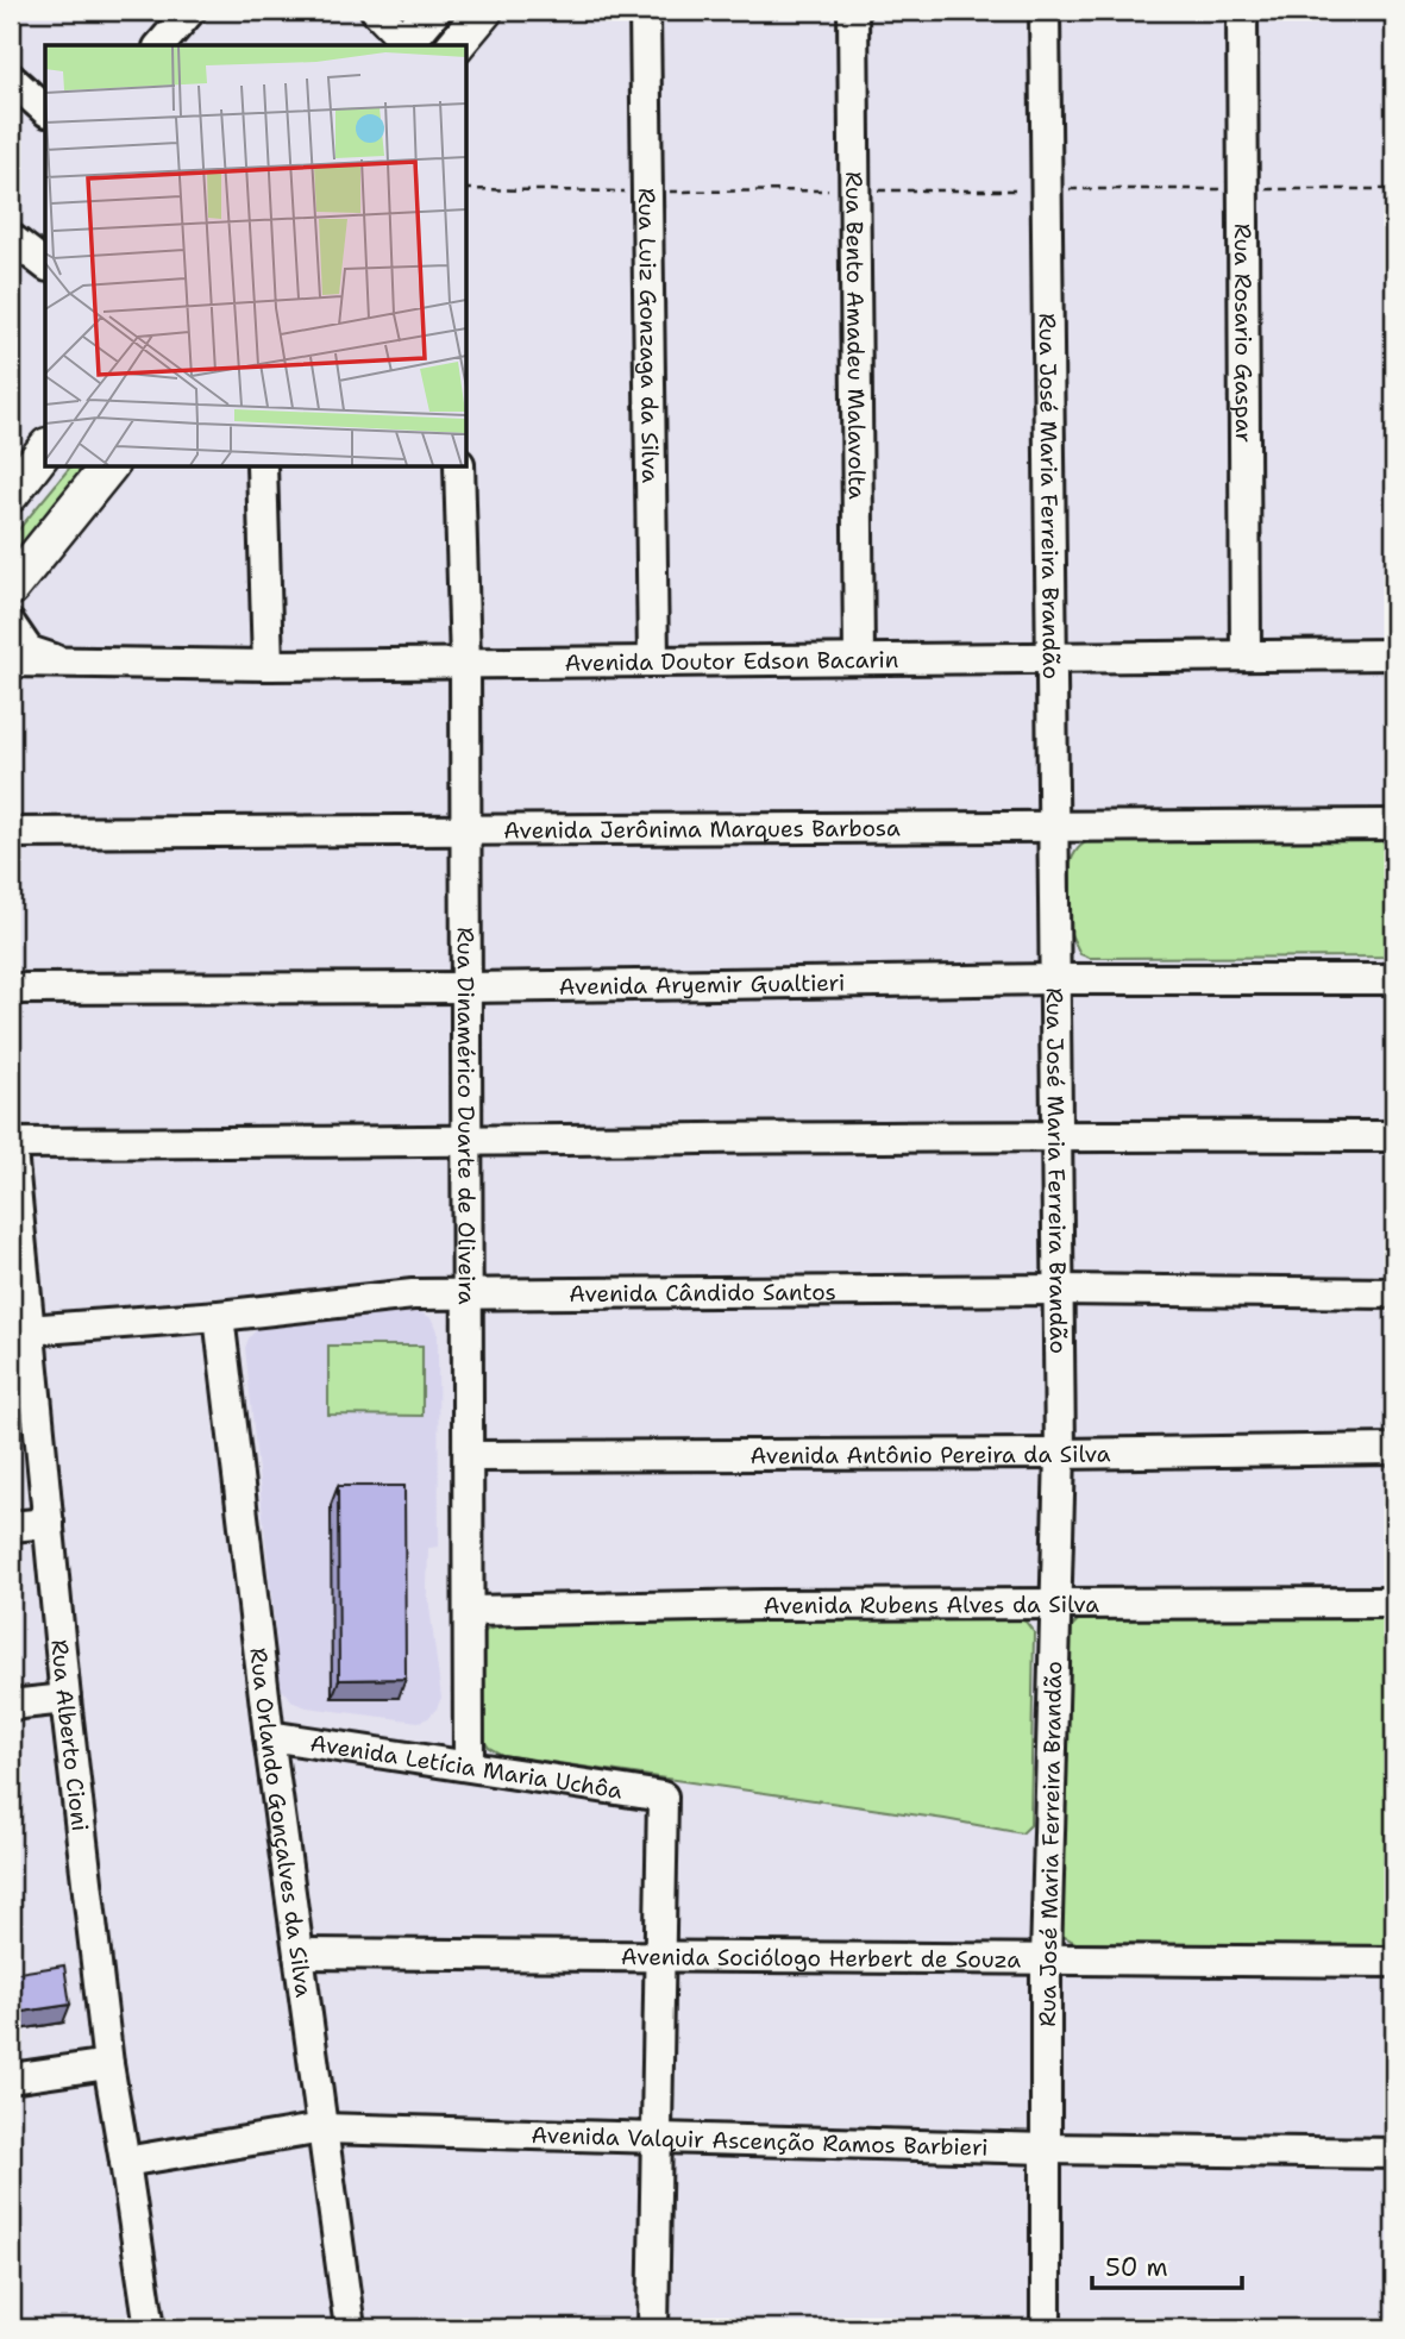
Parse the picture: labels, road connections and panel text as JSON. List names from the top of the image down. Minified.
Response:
{"streets":{"street":["Rua Rosario Gaspar","Rua Bento Amadeu Malavolta","Rua Luiz Gonzaga da Silva","Rua José Maria Ferreira Brandão","Avenida Doutor Edson Bacarin","Avenida Jerônima Marques Barbosa","Avenida Aryemir Gualtieri","Rua Dinamérico Duarte de Oliveira","Avenida Cândido Santos","Avenida Antônio Pereira da Silva","Avenida Rubens Alves da Silva","Rua Alberto Cioni","Avenida Letícia Maria Uchôa","Rua Orlando Gonçalves da Silva","Avenida Sociólogo Herbert de Souza","Avenida Valquir Ascenção Ramos Barbieri"]},"crossings":[["Rua Rosario Gaspar","Avenida Doutor Edson Bacarin"],["Rua Bento Amadeu Malavolta","Avenida Doutor Edson Bacarin"],["Rua Luiz Gonzaga da Silva","Avenida Doutor Edson Bacarin"],["Rua José Maria Ferreira Brandão","Avenida Doutor Edson Bacarin"],["Rua José Maria Ferreira Brandão","Avenida Jerônima Marques Barbosa"],["Rua José Maria Ferreira Brandão","Avenida Aryemir Gualtieri"],["Rua José Maria Ferreira Brandão","Avenida Cândido Santos"],["Rua José Maria Ferreira Brandão","Avenida Antônio Pereira da Silva"],["Rua José Maria Ferreira Brandão","Avenida Rubens Alves da Silva"],["Rua José Maria Ferreira Brandão","Avenida Sociólogo Herbert de Souza"],["Rua José Maria Ferreira Brandão","Avenida Valquir Ascenção Ramos Barbieri"],["Avenida Doutor Edson Bacarin","Rua Dinamérico Duarte de Oliveira"],["Avenida Jerônima Marques Barbosa","Rua Dinamérico Duarte de Oliveira"],["Avenida Aryemir Gualtieri","Rua Dinamérico Duarte de Oliveira"],["Rua Dinamérico Duarte de Oliveira","Avenida Cândido Santos"],["Rua Dinamérico Duarte de Oliveira","Avenida Antônio Pereira da Silva"],["Rua Dinamérico Duarte de Oliveira","Avenida Rubens Alves da Silva"],["Rua Dinamérico Duarte de Oliveira","Avenida Letícia Maria Uchôa"],["Avenida Cândido Santos","Rua Alberto Cioni"],["Avenida Cândido Santos","Rua Orlando Gonçalves da Silva"],["Rua Alberto Cioni","Avenida Valquir Ascenção Ramos Barbieri"],["Avenida Letícia Maria Uchôa","Rua Orlando Gonçalves da Silva"],["Avenida Letícia Maria Uchôa","Avenida Sociólogo Herbert de Souza"],["Rua Orlando Gonçalves da Silva","Avenida Sociólogo Herbert de Souza"],["Rua Orlando Gonçalves da Silva","Avenida Valquir Ascenção Ramos Barbieri"]],"scale_bar":"50 m"}
